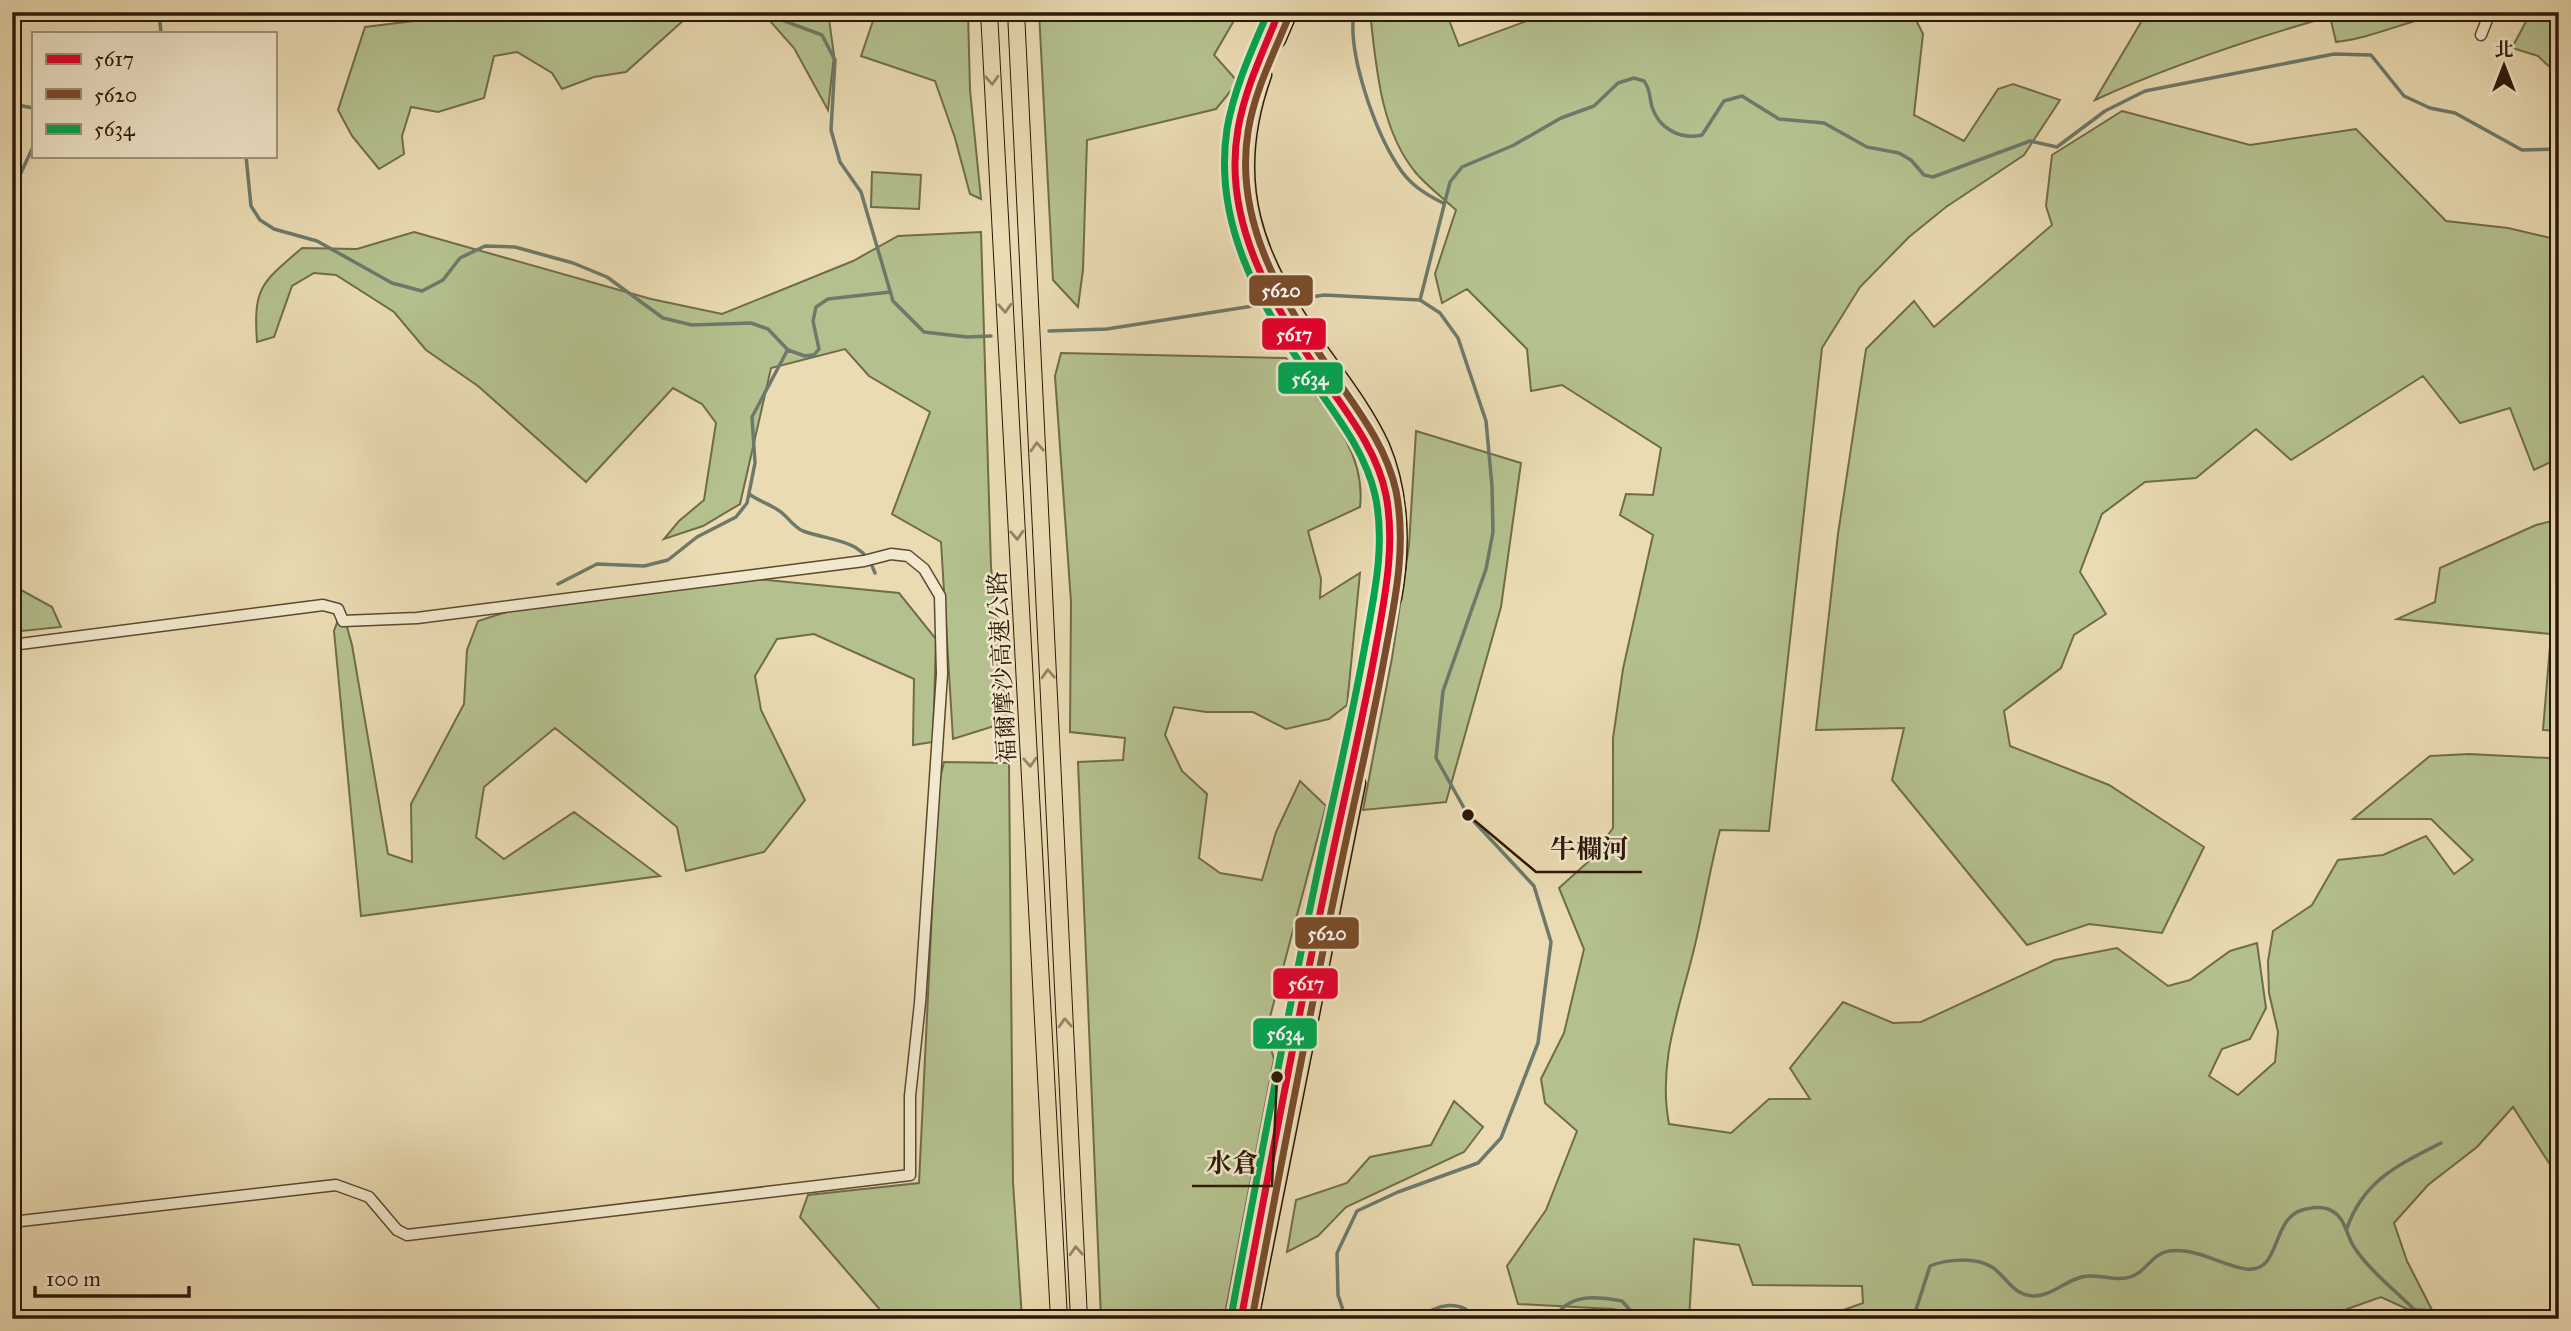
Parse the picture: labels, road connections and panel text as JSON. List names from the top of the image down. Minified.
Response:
{"streets":{"highway":["福爾摩沙高速公路"]},"places":["牛欄河","水倉"],"lines":["transit line 5617","transit line 5634","transit line 5620"],"legend":["5617","5620","5634"],"scale_bar":"100 m","north":"top"}
